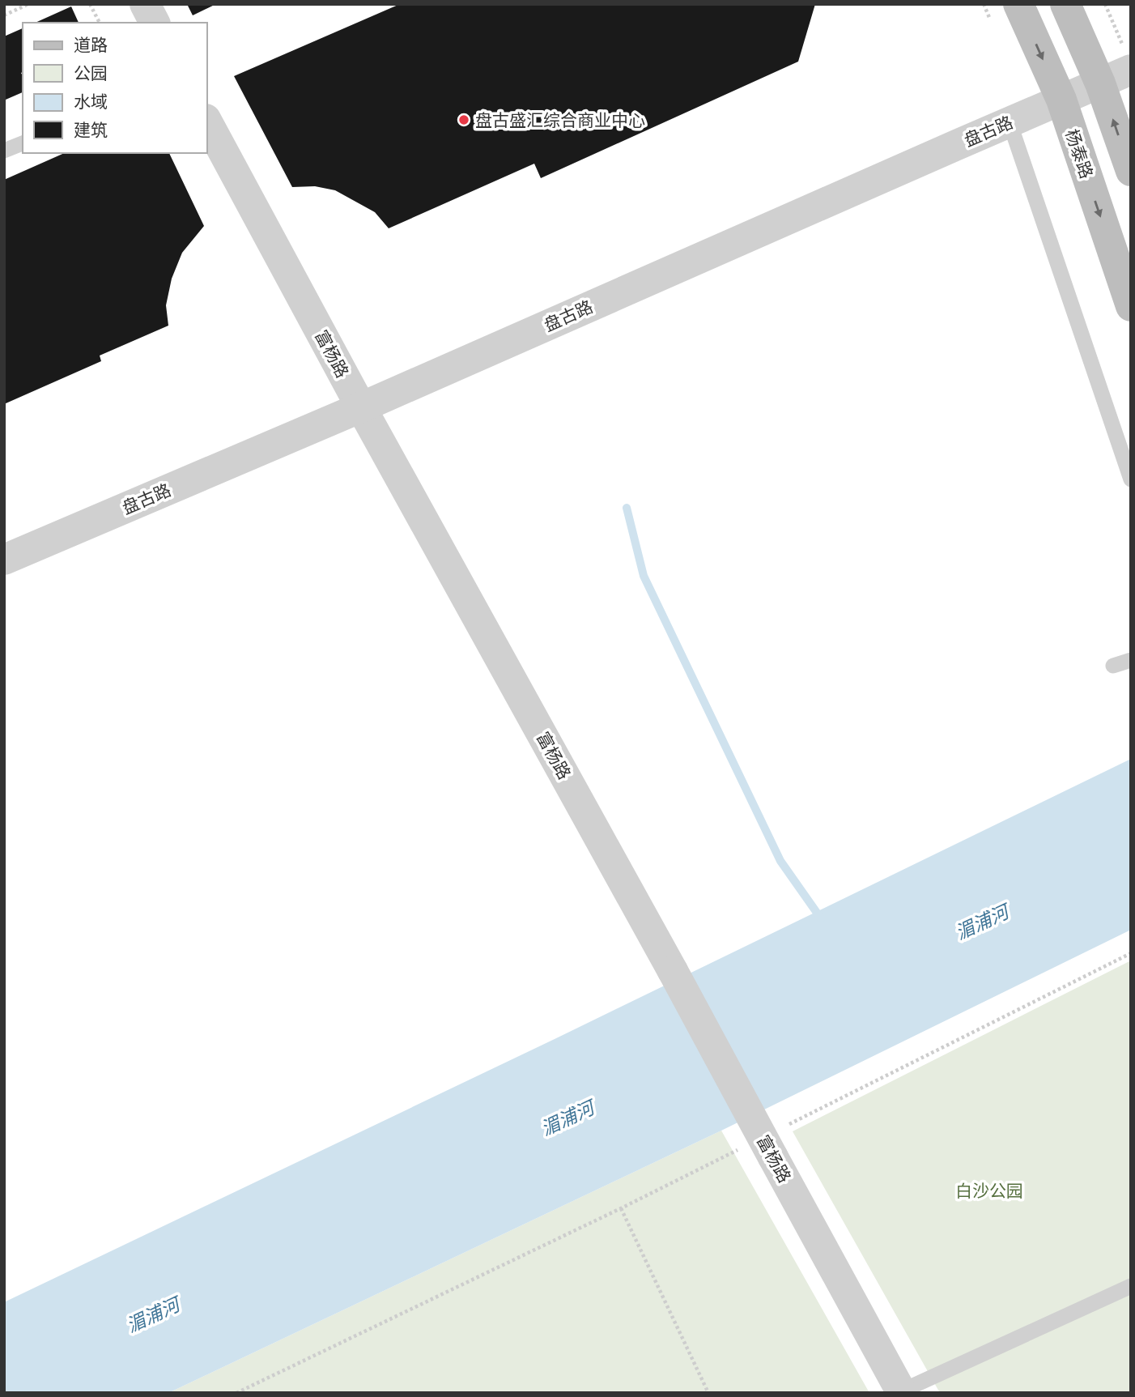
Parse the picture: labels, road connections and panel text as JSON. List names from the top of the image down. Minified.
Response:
{"streets":{"main road":["杨泰路"],"street":["盘古路","富杨路"]},"crossings":[["盘古路","杨泰路"],["盘古路","富杨路"]],"water":["湄浦河"],"parks":["白沙公园"],"places":["盘古盛汇综合商业中心"],"legend":["道路","公园","水域","建筑"]}
